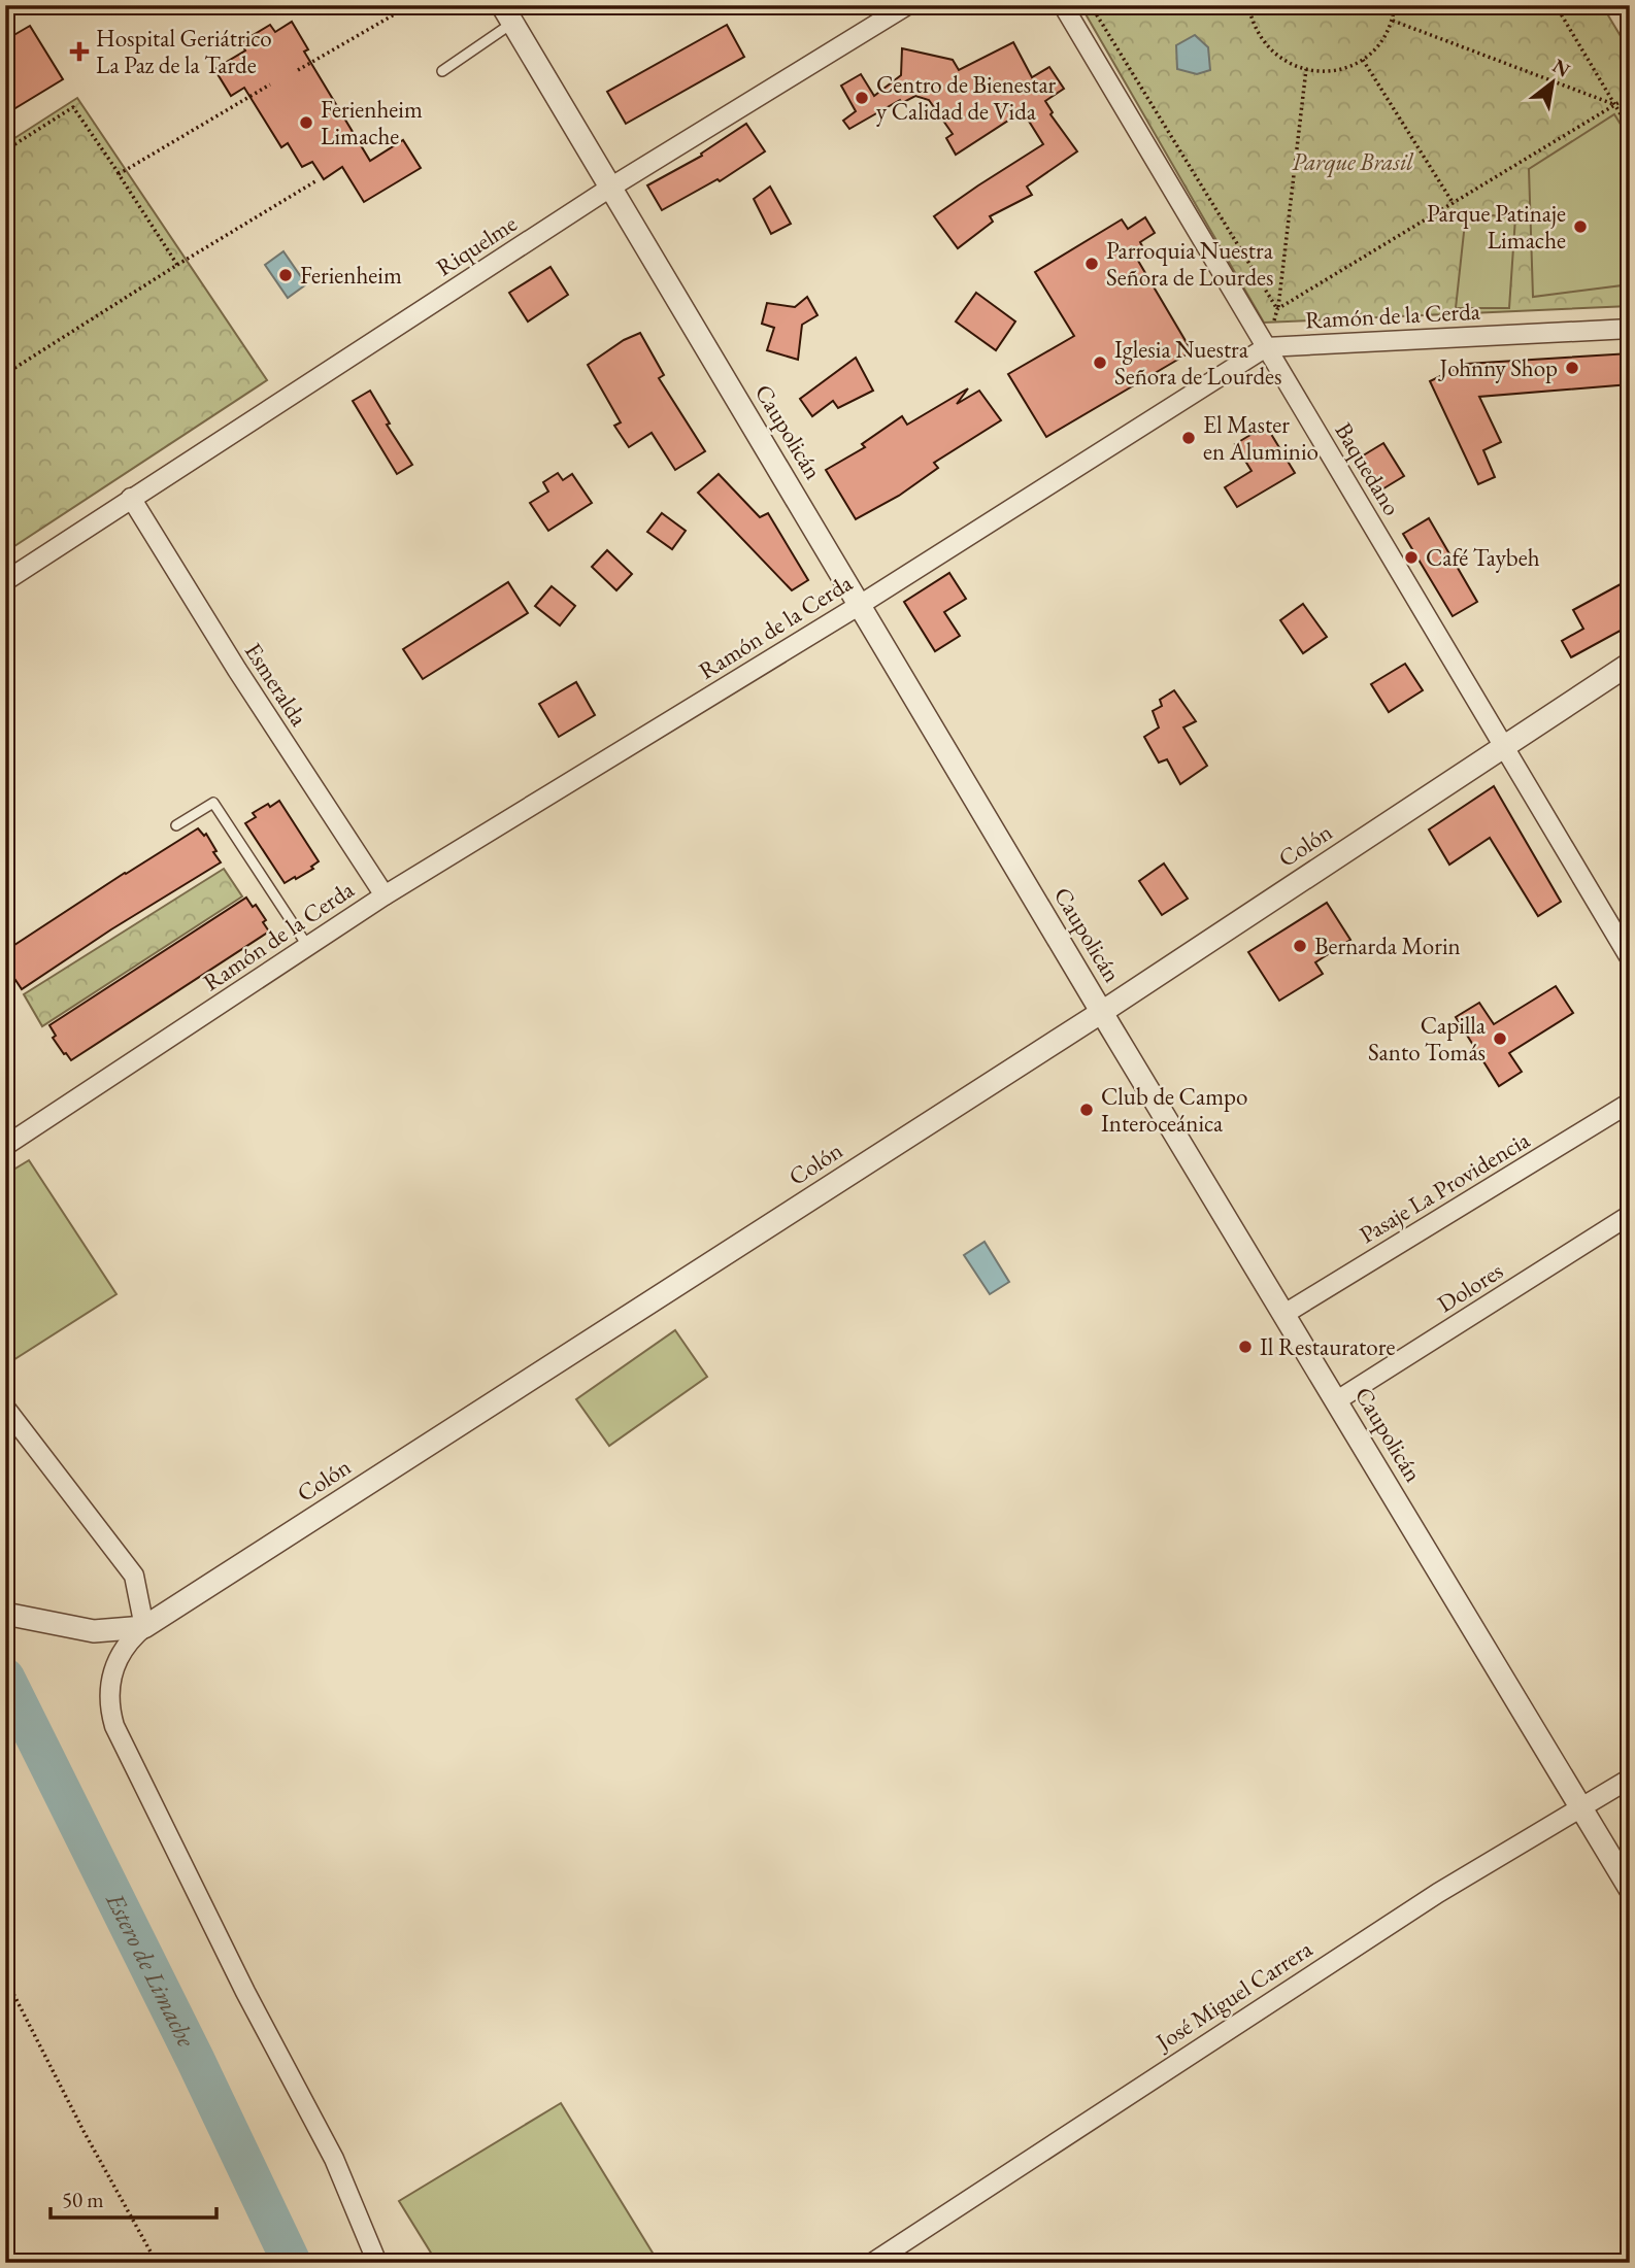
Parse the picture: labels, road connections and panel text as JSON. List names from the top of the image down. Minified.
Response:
{"streets":{"street":["Riquelme","Ramón de la Cerda","Caupolicán","Baquedano","Esmeralda","Colón","Pasaje La Providencia","Dolores","José Miguel Carrera"]},"crossings":[["Riquelme","Caupolicán"],["Riquelme","Esmeralda"],["Ramón de la Cerda","Caupolicán"],["Ramón de la Cerda","Baquedano"],["Ramón de la Cerda","Esmeralda"],["Caupolicán","Colón"],["Caupolicán","Pasaje La Providencia"],["Caupolicán","Dolores"],["Caupolicán","José Miguel Carrera"],["Baquedano","Colón"]],"water":["Estero de Limache"],"parks":["Parque Brasil"],"places":{"health":["Hospital Geriátrico La Paz de la Tarde"],"other":["Centro de Bienestar y Calidad de Vida","Ferienheim Limache","Parque Patinaje Limache","Parroquia Nuestra Señora de Lourdes","Ferienheim","Iglesia Nuestra Señora de Lourdes","Johnny Shop","El Master en Aluminio","Café Taybeh","Bernarda Morin","Capilla Santo Tomás","Club de Campo Interoceánica","Il Restauratore"]},"scale_bar":"50 m","north":"top right"}
